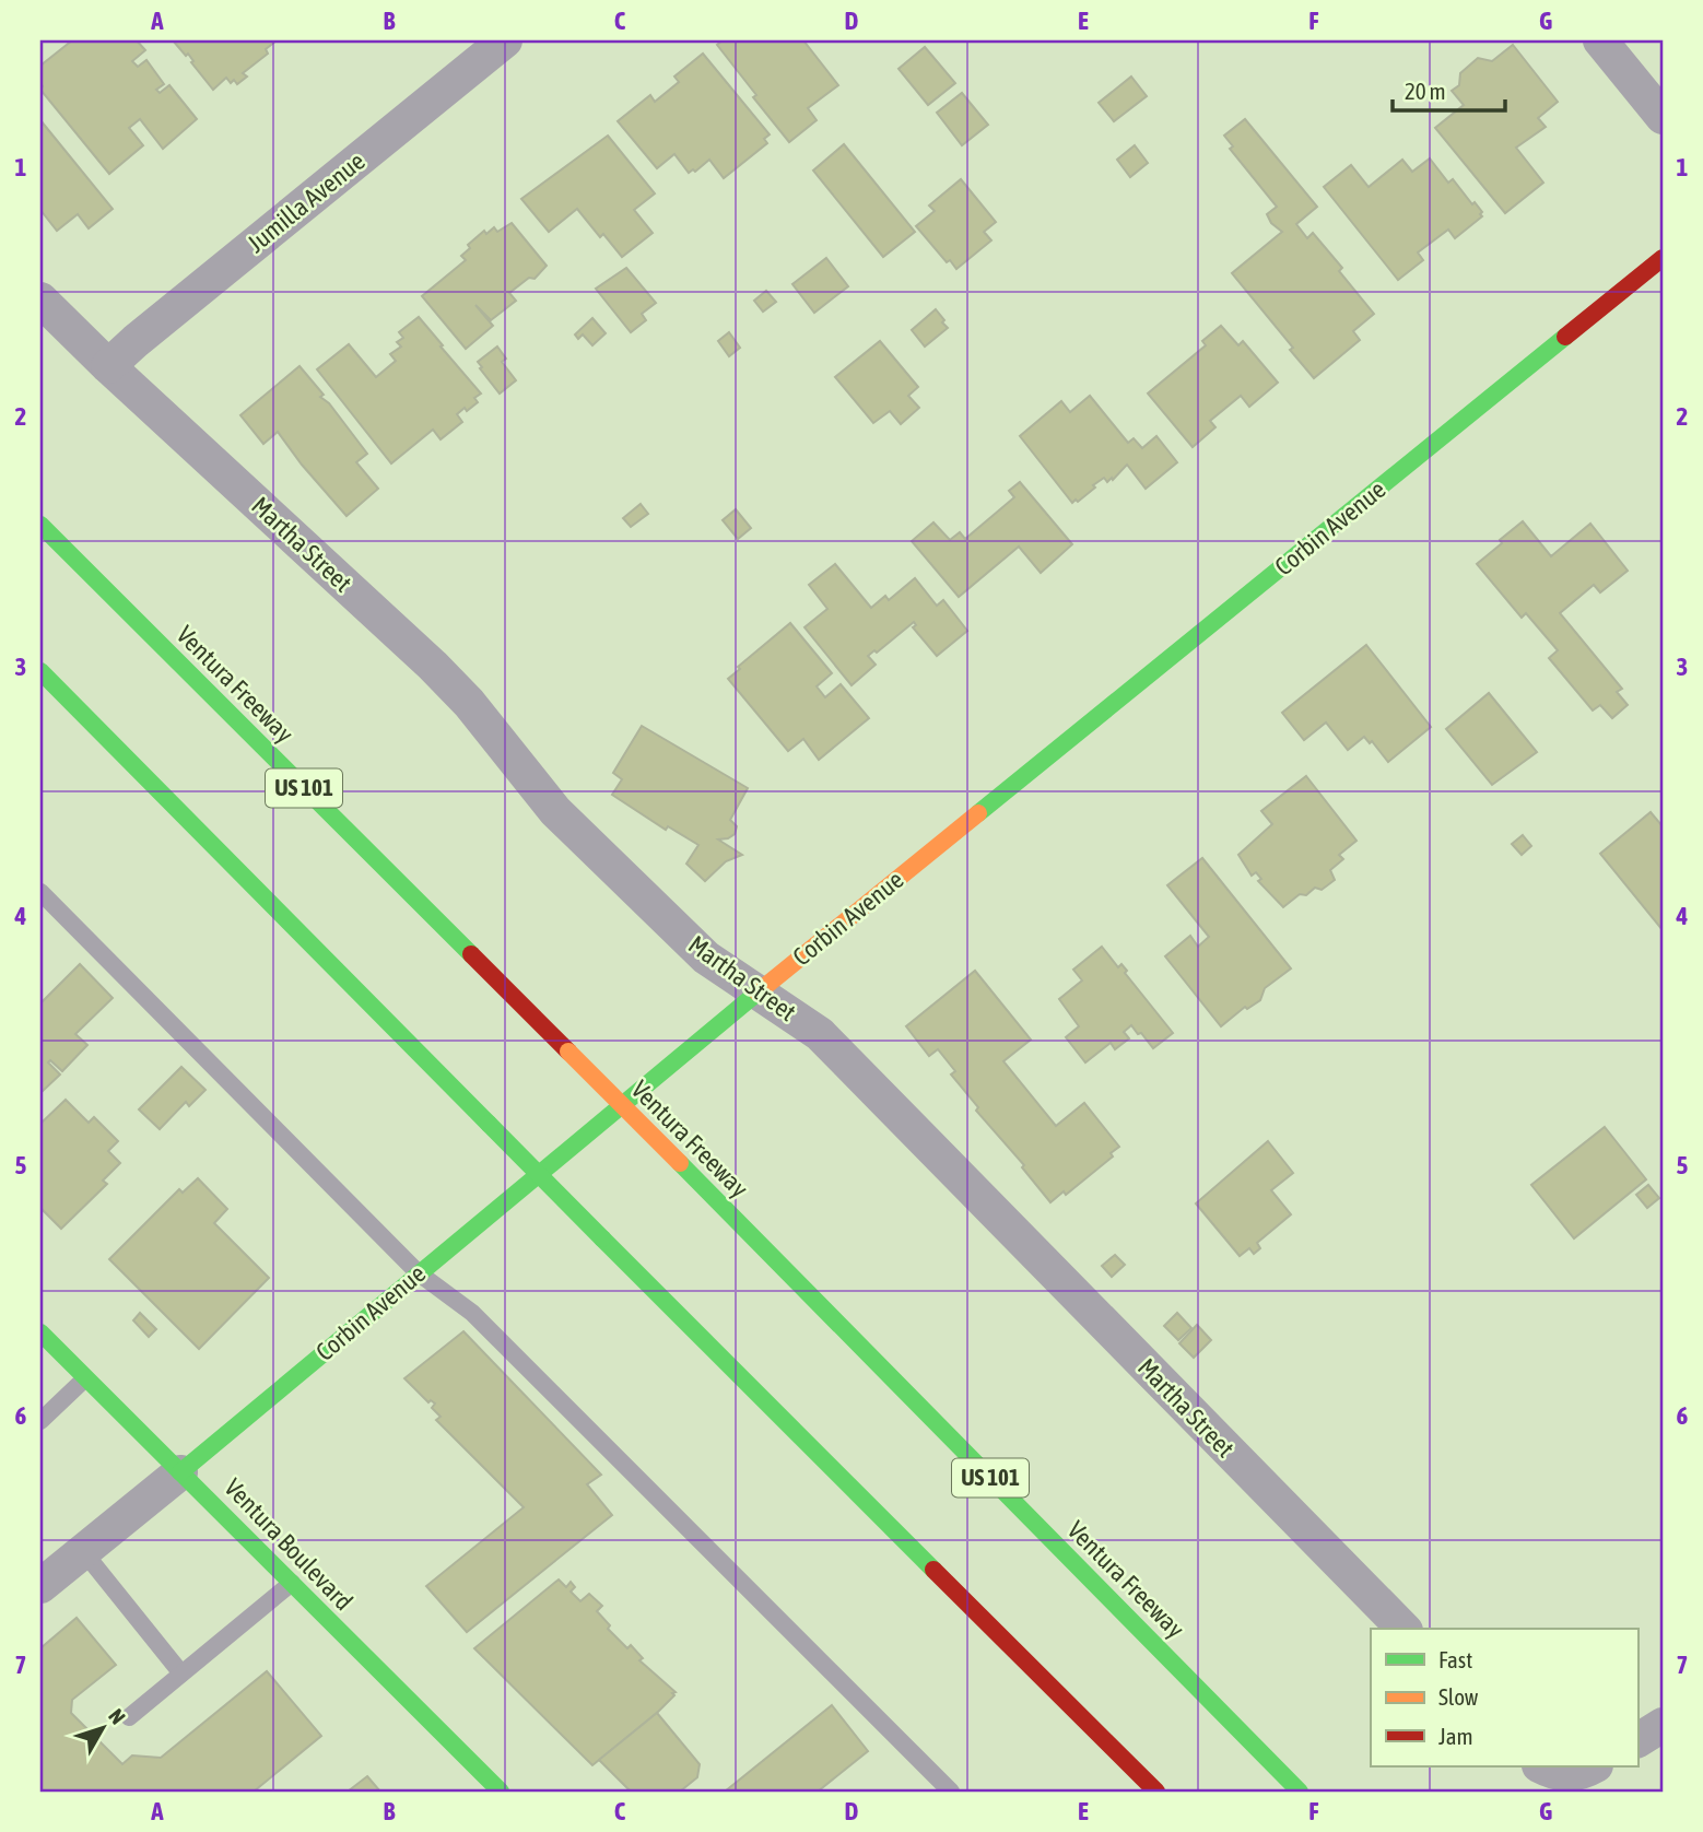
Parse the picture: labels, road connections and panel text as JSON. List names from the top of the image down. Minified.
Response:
{"streets":{"main road":["Corbin Avenue","Ventura Freeway","US 101","Ventura Boulevard"],"street":["Jumilla Avenue","Martha Street"]},"crossings":[["Jumilla Avenue","Martha Street"],["Corbin Avenue","Martha Street"],["Corbin Avenue","Ventura Boulevard"]],"legend":["Fast","Slow","Jam"],"scale_bar":"20 m","north":"top right","grid":{"columns":["A","B","C","D","E","F","G"],"rows":["1","2","3","4","5","6","7"]}}
